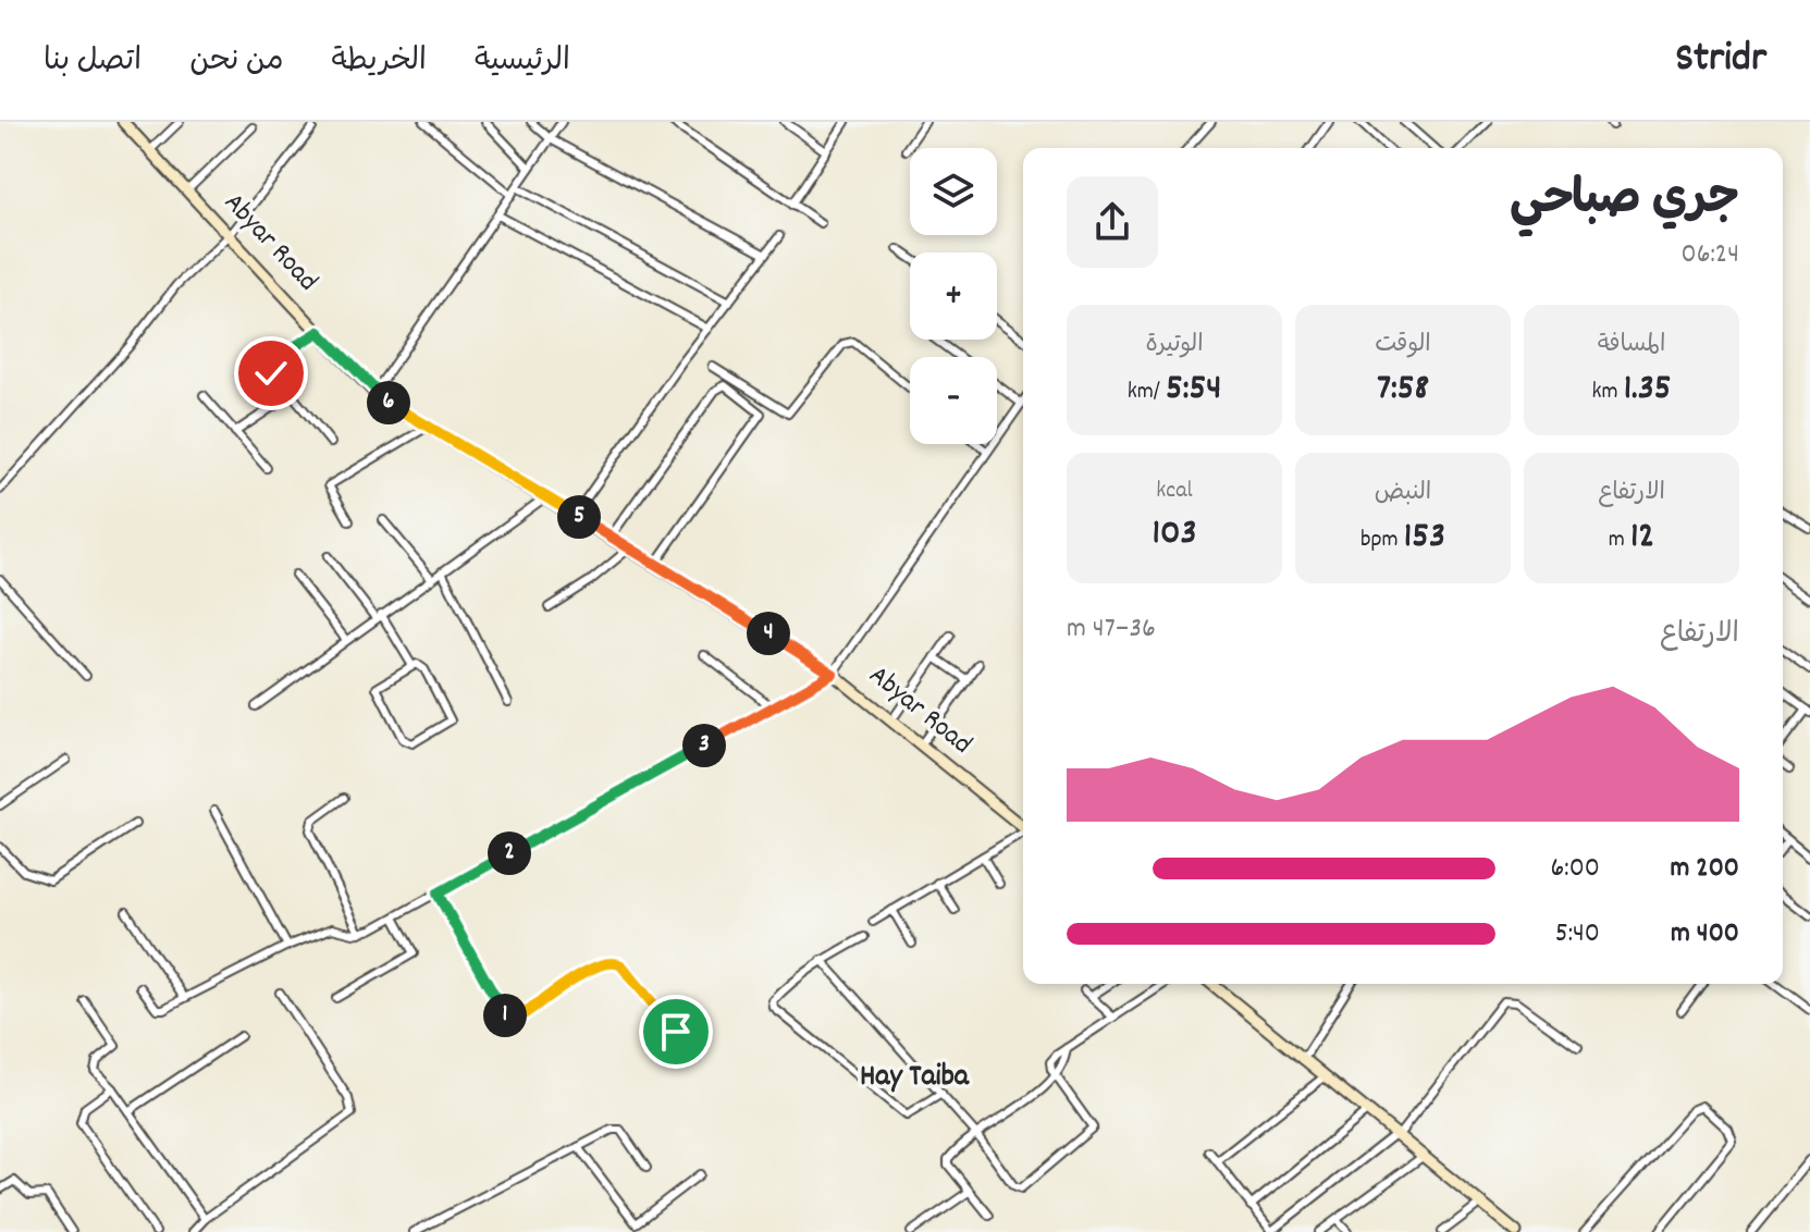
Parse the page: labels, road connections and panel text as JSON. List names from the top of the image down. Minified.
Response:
{"streets":{"main road":["Abyar Road"]},"districts":["Hay Taiba"],"page":{"header":"Stridr","nav":["الرئيسية","الخريطة","من نحن","اتصل بنا"],"map_buttons":["+","−"],"heading":["جري صباحي","06:24"],"stats":[["المسافة","1.35 km"],["الوقت","7:58"],["الوتيرة","5:54 /km"],["الارتفاع","12 m"],["النبض","153 bpm"],["kcal","103"]],"pins":["6","5","4","3","2","1"],"chart":["الارتفاع","36–47 m"],"list":[{"name":"200 m","note":"6:00"},{"name":"400 m","note":"5:40"}]}}
